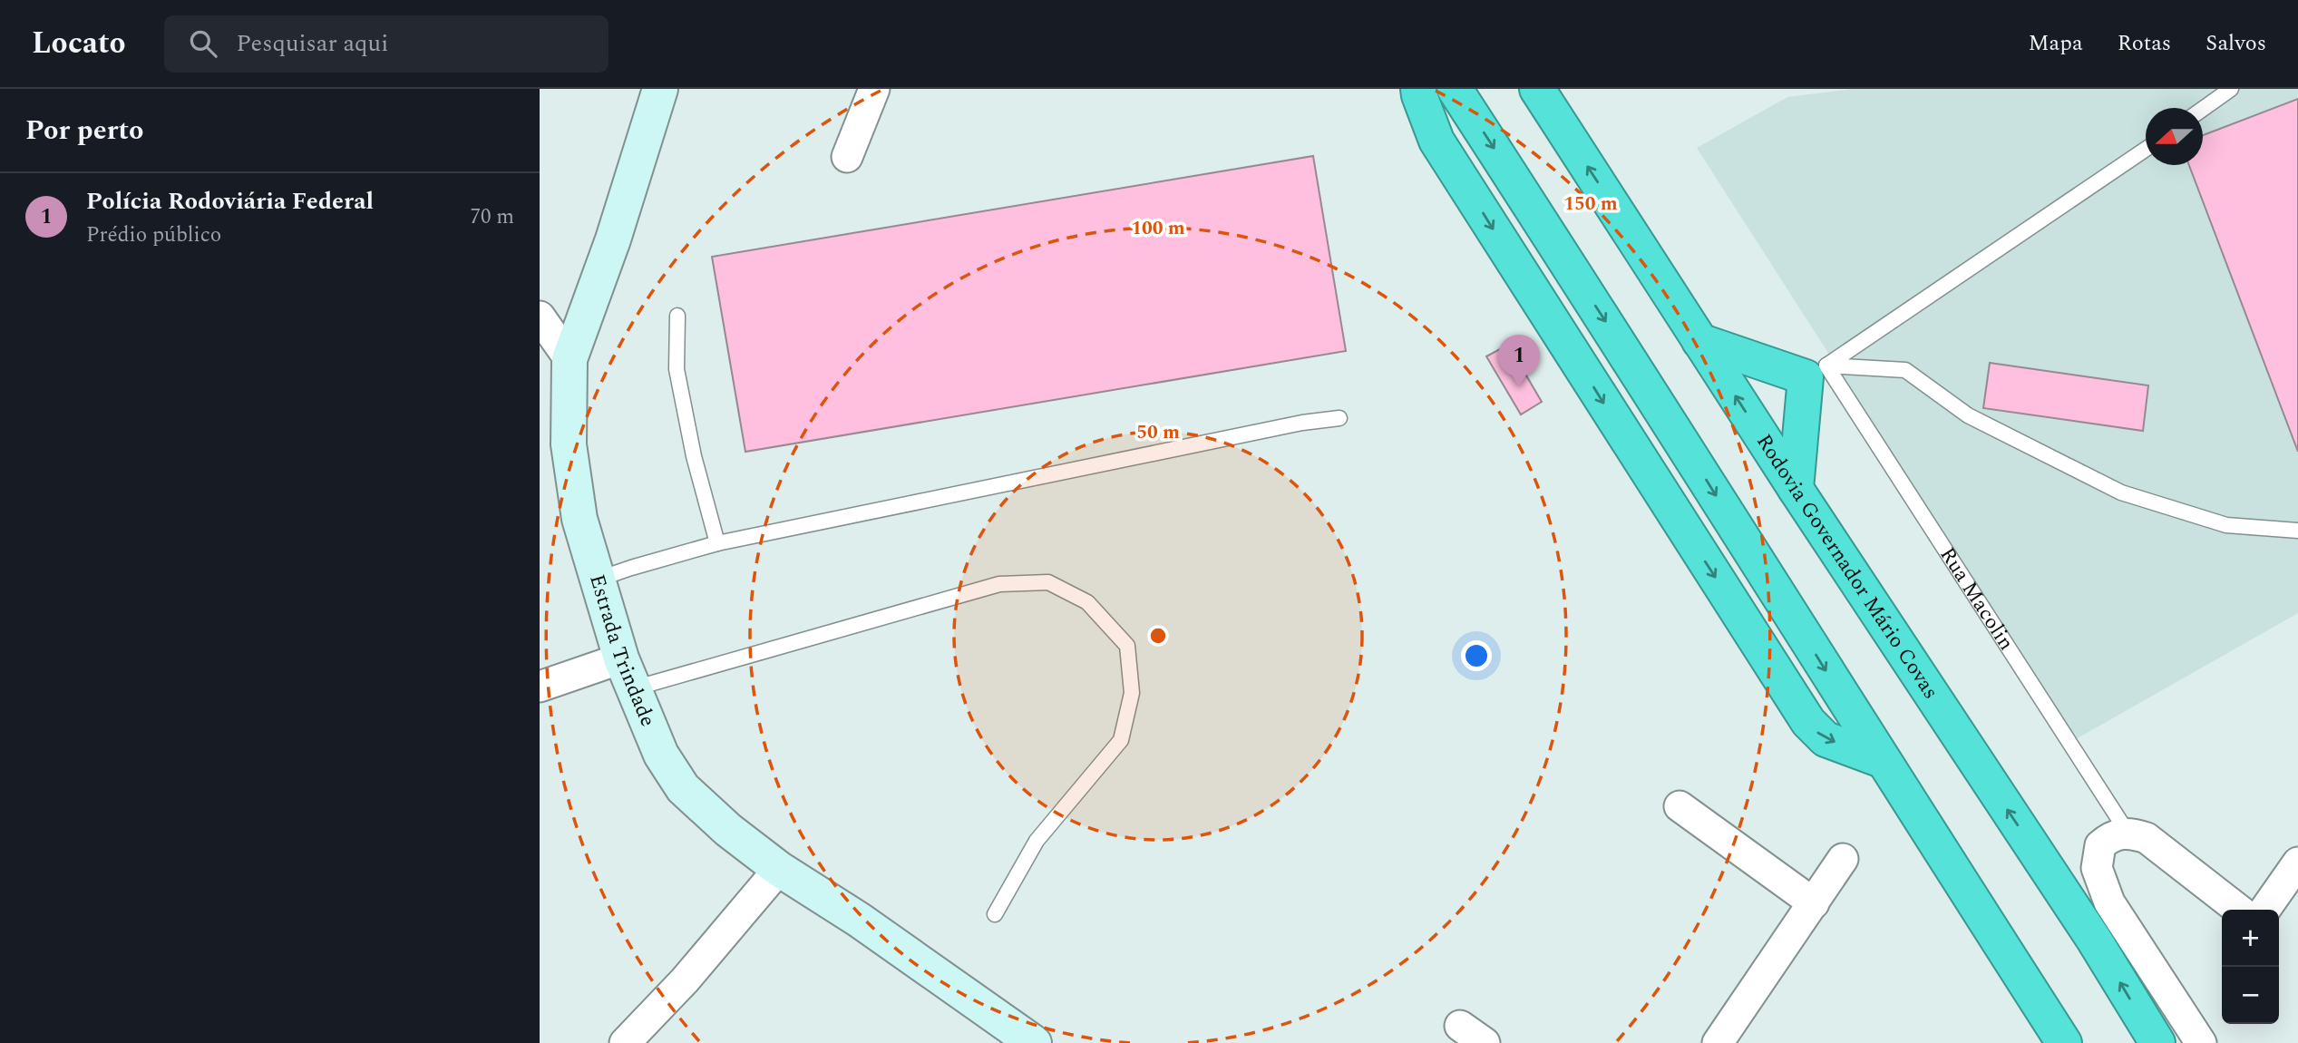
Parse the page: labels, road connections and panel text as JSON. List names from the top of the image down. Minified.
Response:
{"streets":{"highway":["Rodovia Governador Mário Covas"],"street":["Estrada Trindade"],"lane":["Rua Macolin"]},"north":"left","page":{"header":"Locato","search":"Pesquisar aqui","nav":["Mapa","Rotas","Salvos"],"heading":"Por perto","list":[{"mark":"1","name":"Polícia Rodoviária Federal","note":"Prédio público","value":"70 m"}],"pins":"1","map_buttons":["+","−"]},"rings":["150 m","100 m","50 m"]}
